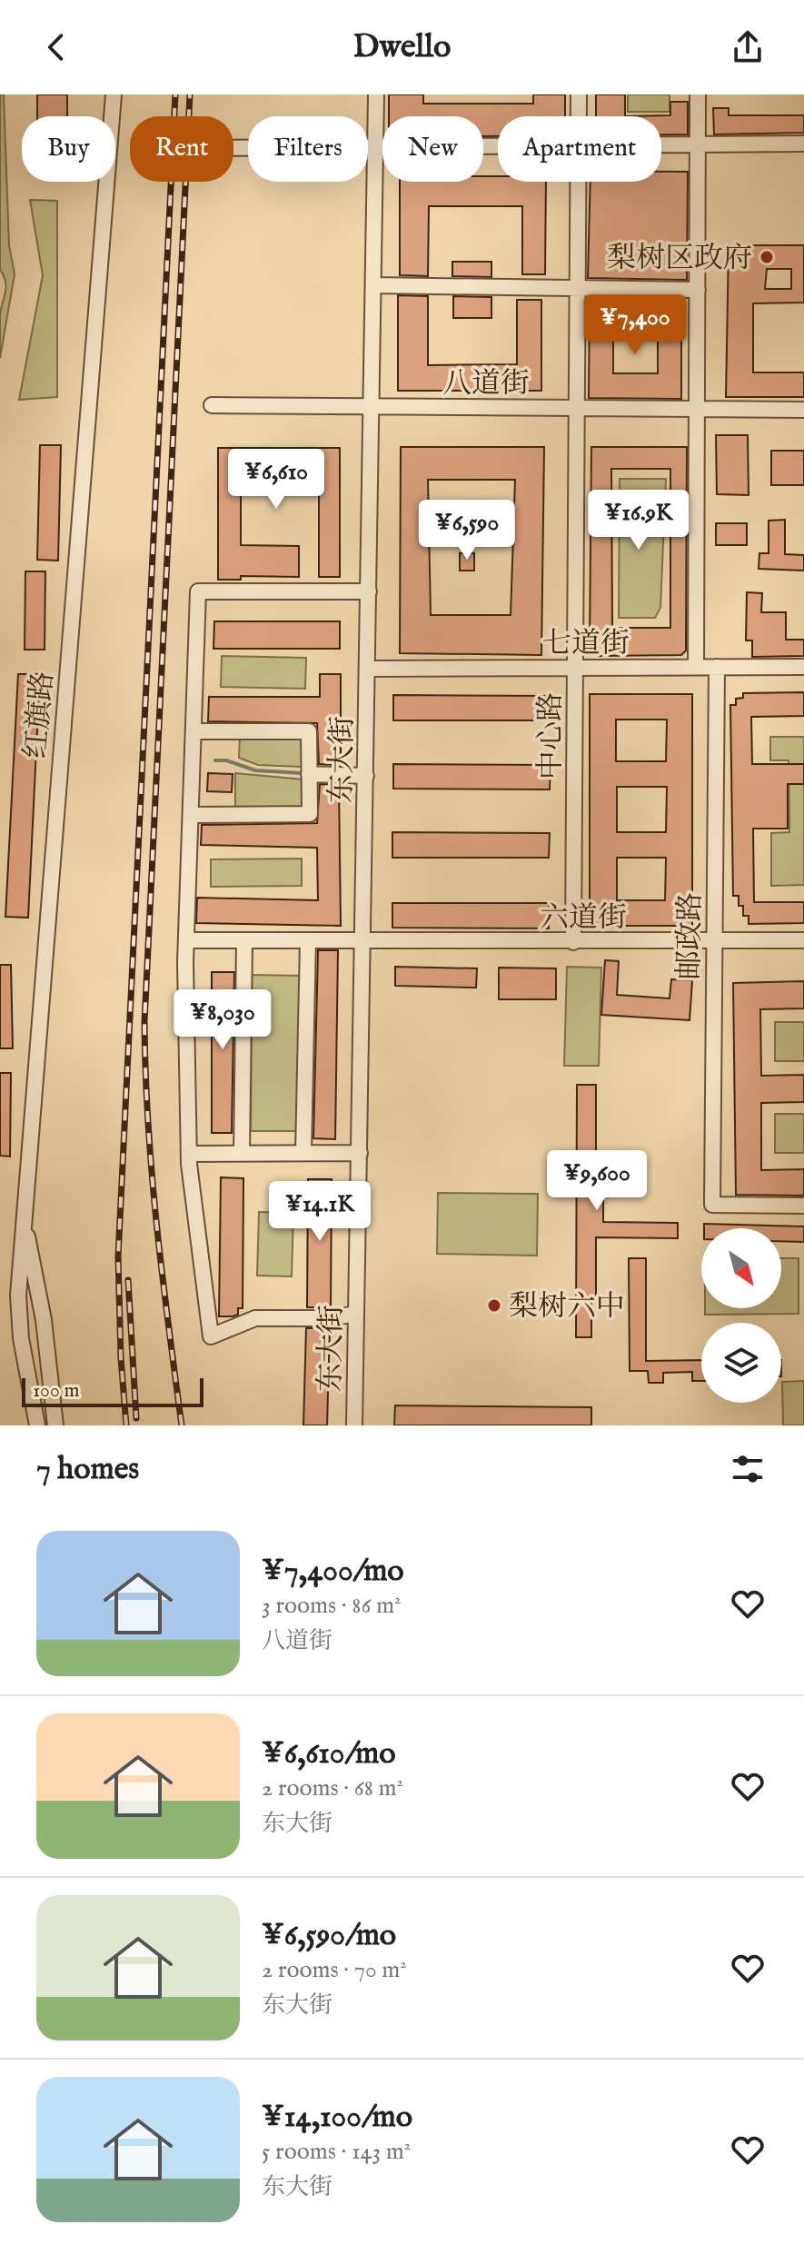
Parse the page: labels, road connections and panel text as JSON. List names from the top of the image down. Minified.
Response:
{"streets":{"street":["八道街","七道街","红旗路","中心路","东大街","六道街","邮政路"]},"crossings":[["八道街","中心路"],["八道街","东大街"],["七道街","中心路"],["七道街","东大街"],["七道街","邮政路"],["中心路","六道街"],["东大街","六道街"],["六道街","邮政路"]],"places":["梨树区政府","梨树六中"],"scale_bar":"100 m","north":"bottom right","page":{"header":"Dwello","chip":["Buy","Rent","Filters","New","Apartment"],"price":["¥7,400","¥6,610","¥16.9K","¥6,590","¥8,030","¥9,600","¥14.1K"],"scale":"100 m","heading":"7 homes","list":[{"name":"¥7,400/mo","note":"3 rooms · 86 m² · 八道街"},{"name":"¥6,610/mo","note":"2 rooms · 68 m² · 东大街"},{"name":"¥6,590/mo","note":"2 rooms · 70 m² · 东大街"},{"name":"¥14,100/mo","note":"5 rooms · 143 m² · 东大街"}]}}
